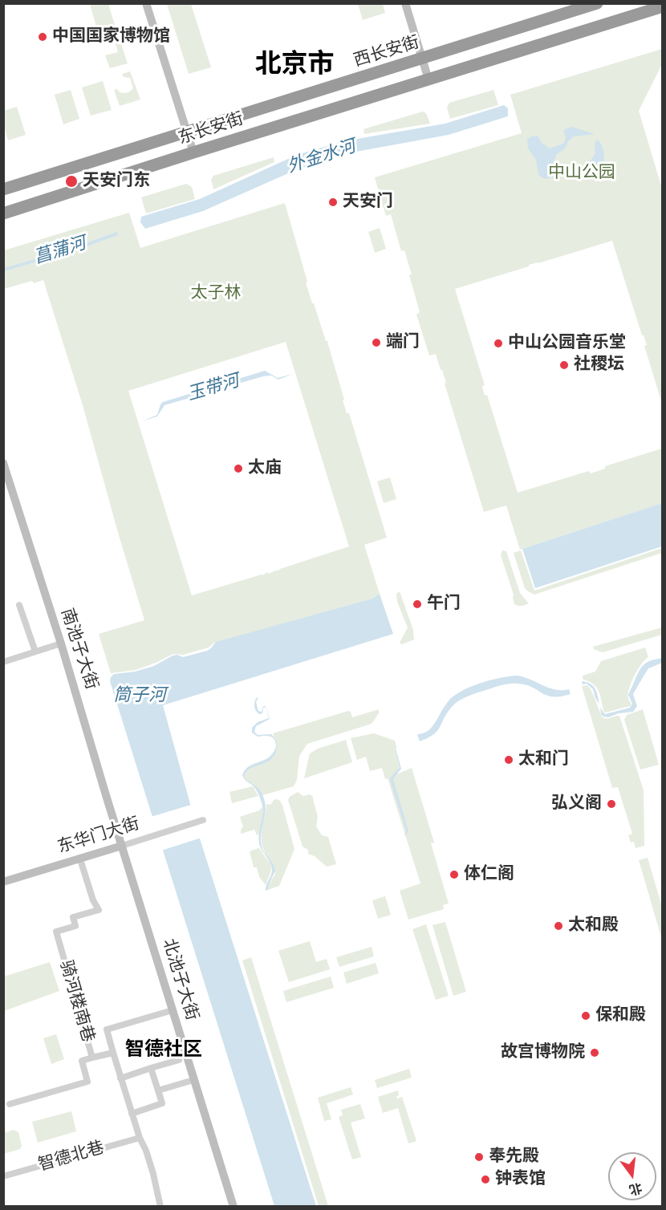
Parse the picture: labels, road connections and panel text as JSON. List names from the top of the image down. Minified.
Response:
{"streets":{"highway":["西长安街","东长安街"],"street":["南池子大街","东华门大街","北池子大街","骑河楼南巷","智德北巷"]},"crossings":[["西长安街","东长安街"],["南池子大街","东华门大街"],["南池子大街","北池子大街"],["东华门大街","北池子大街"],["东华门大街","骑河楼南巷"],["骑河楼南巷","智德北巷"]],"districts":["北京市","智德社区"],"water":["外金水河","菖蒲河","玉带河","筒子河"],"parks":["中山公园","太子林"],"places":["中国国家博物馆","天安门东","天安门","端门","中山公园音乐堂","社稷坛","太庙","午门","太和门","弘义阁","体仁阁","太和殿","保和殿","故宫博物院","奉先殿","钟表馆"],"north":"bottom"}
